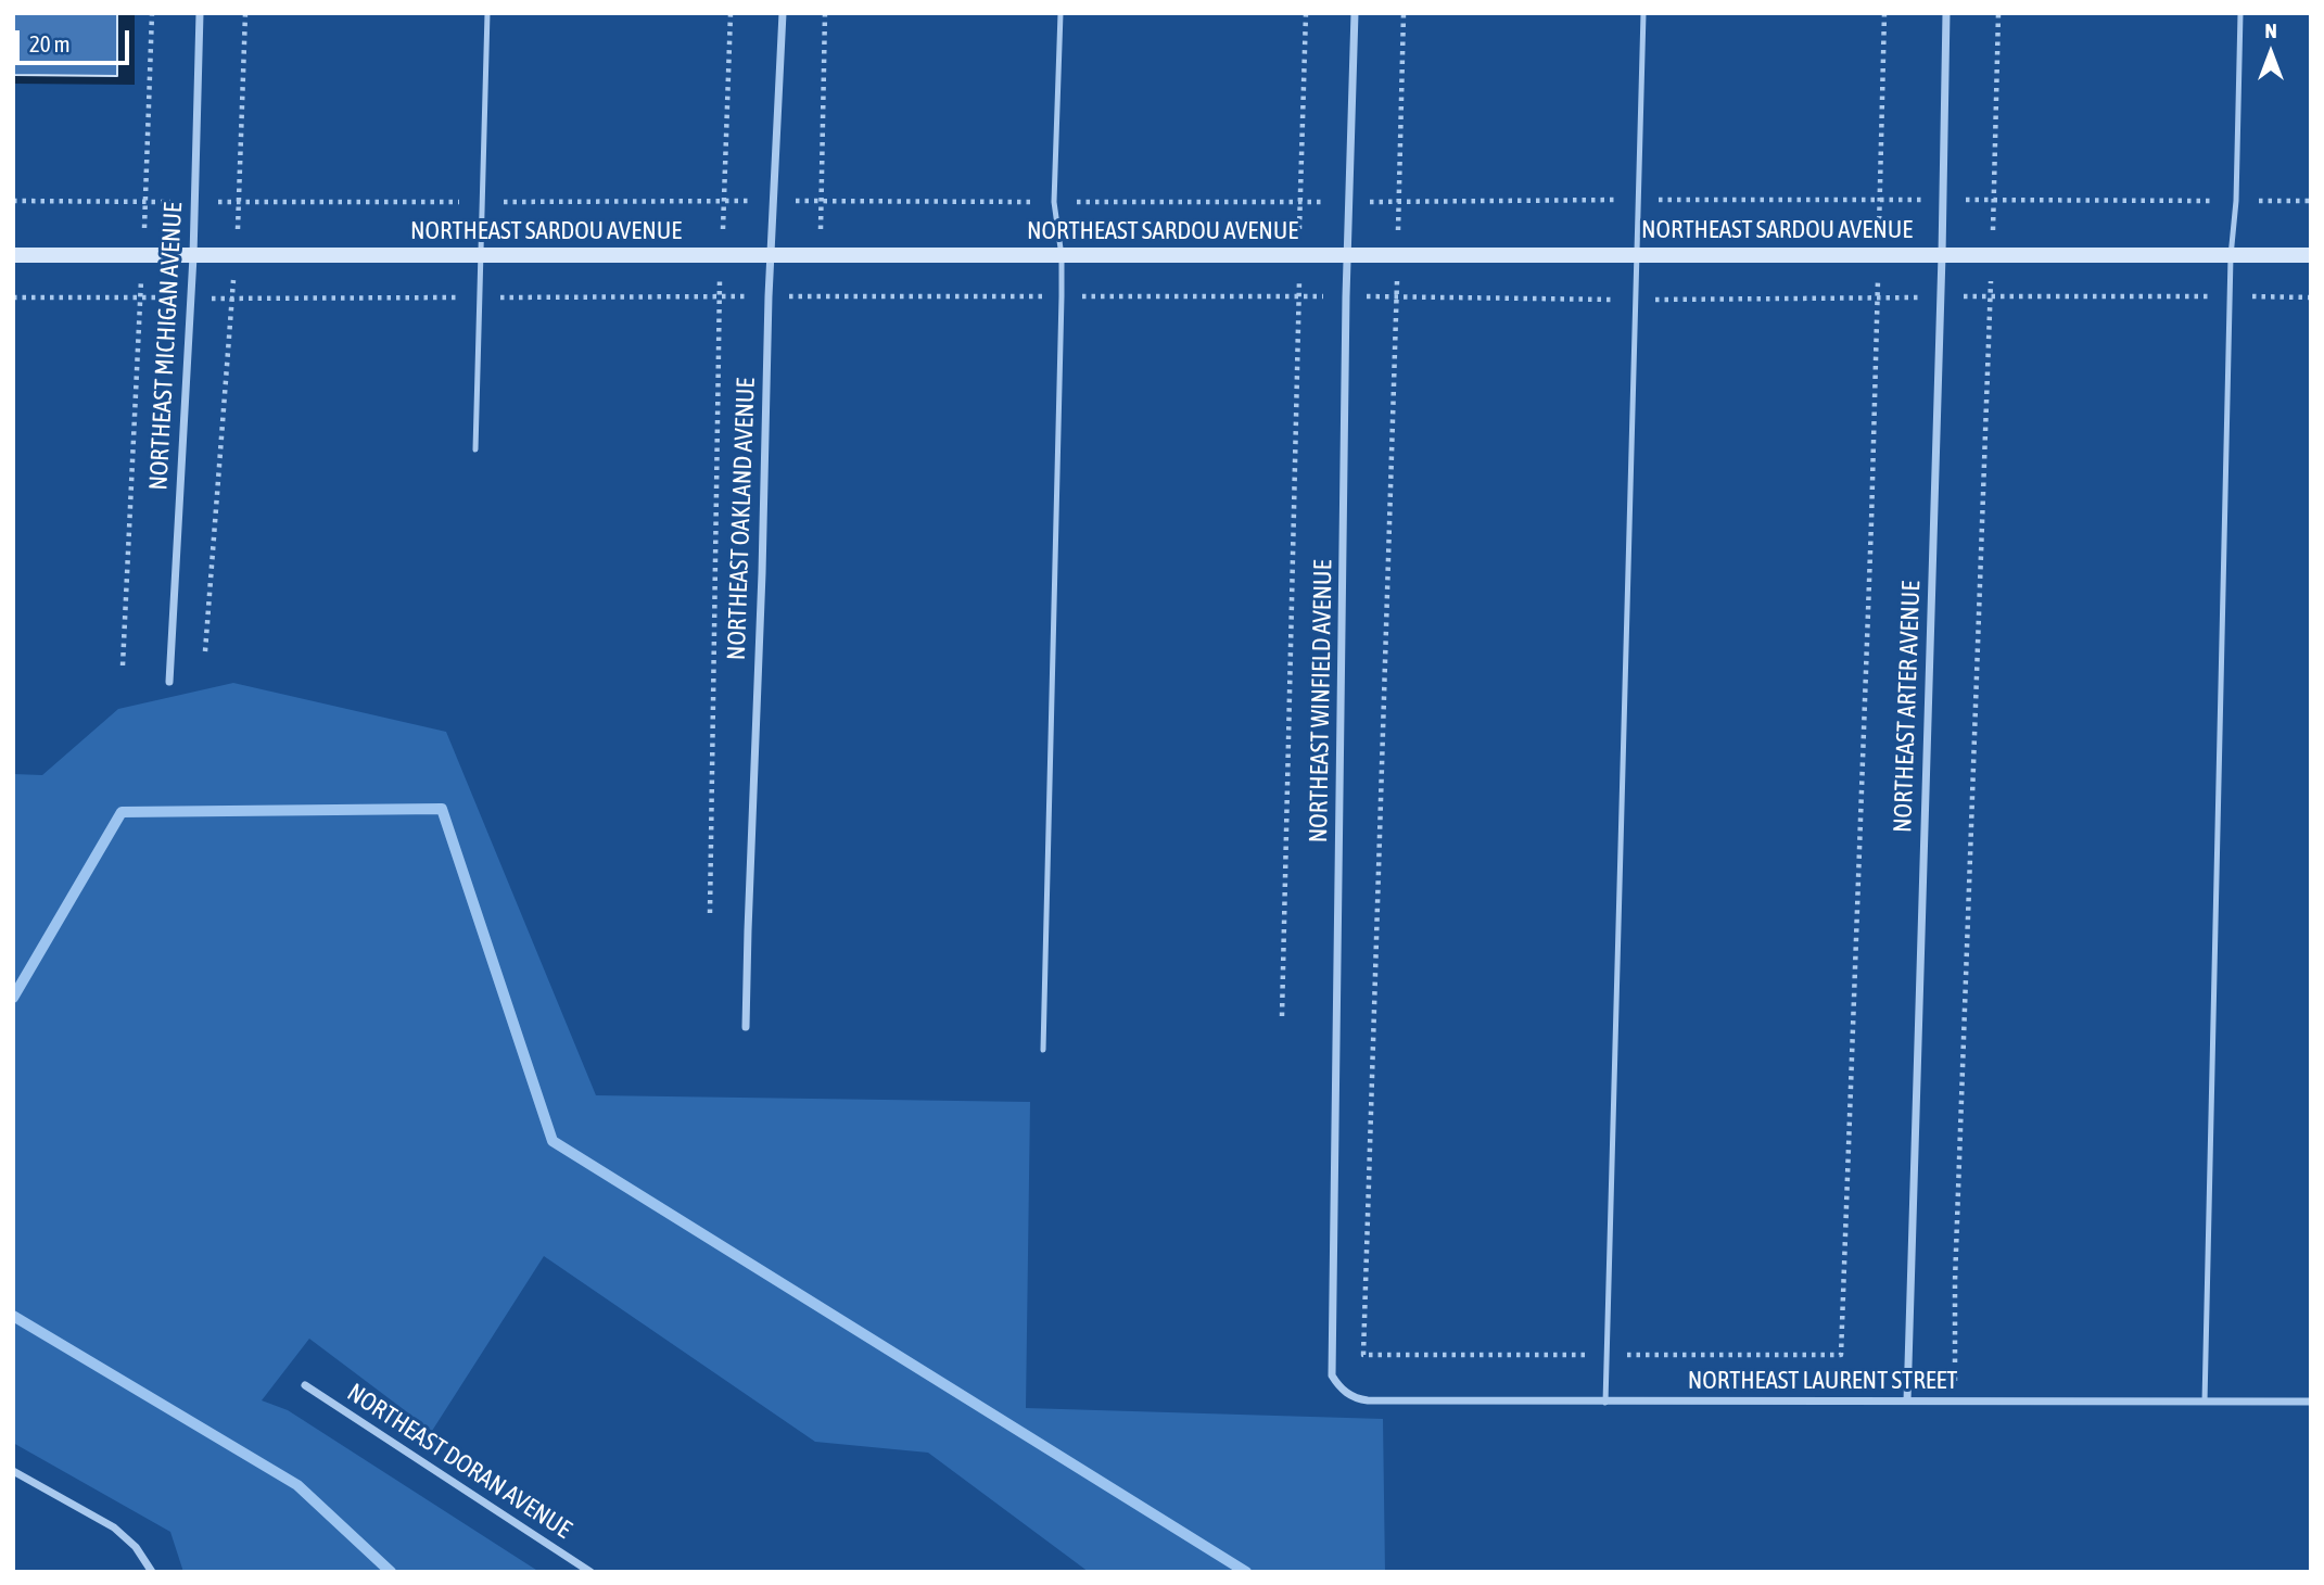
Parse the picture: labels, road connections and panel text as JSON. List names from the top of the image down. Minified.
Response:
{"streets":{"main road":["NORTHEAST SARDOU AVENUE"],"street":["NORTHEAST MICHIGAN AVENUE","NORTHEAST OAKLAND AVENUE","NORTHEAST WINFIELD AVENUE","NORTHEAST ARTER AVENUE","NORTHEAST LAURENT STREET","NORTHEAST DORAN AVENUE"]},"crossings":[["NORTHEAST SARDOU AVENUE","NORTHEAST MICHIGAN AVENUE"],["NORTHEAST SARDOU AVENUE","NORTHEAST OAKLAND AVENUE"],["NORTHEAST SARDOU AVENUE","NORTHEAST WINFIELD AVENUE"],["NORTHEAST SARDOU AVENUE","NORTHEAST ARTER AVENUE"],["NORTHEAST WINFIELD AVENUE","NORTHEAST LAURENT STREET"],["NORTHEAST ARTER AVENUE","NORTHEAST LAURENT STREET"]],"scale_bar":"20 m","north":"top"}
